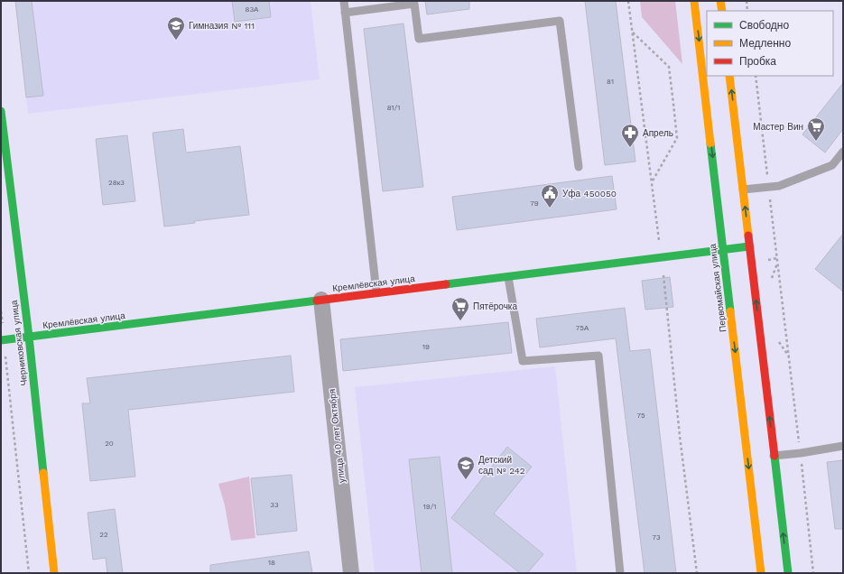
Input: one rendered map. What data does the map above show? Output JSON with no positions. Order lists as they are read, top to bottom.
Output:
{
  "streets": {
    "street": [
      "Кремлёвская улица",
      "Первомайская улица",
      "Черниковская улица",
      "улица 40 лет Октября"
    ]
  },
  "crossings": [
    ["Кремлёвская улица", "Первомайская улица"],
    ["Кремлёвская улица", "Черниковская улица"],
    ["Кремлёвская улица", "улица 40 лет Октября"]
  ],
  "places": {
    "school or university": ["Гимназия № 111", "Детский сад № 242"],
    "supermarket": ["Мастер Вин", "Пятёрочка"],
    "pharmacy": ["Апрель"],
    "public building": ["Уфа 450050"]
  },
  "house_numbers": [
    "83А",
    "81",
    "81/1",
    "28к3",
    "79",
    "75А",
    "19",
    "75",
    "20",
    "33",
    "19/1",
    "22",
    "73",
    "18"
  ],
  "legend": ["Свободно", "Медленно", "Пробка"]
}
